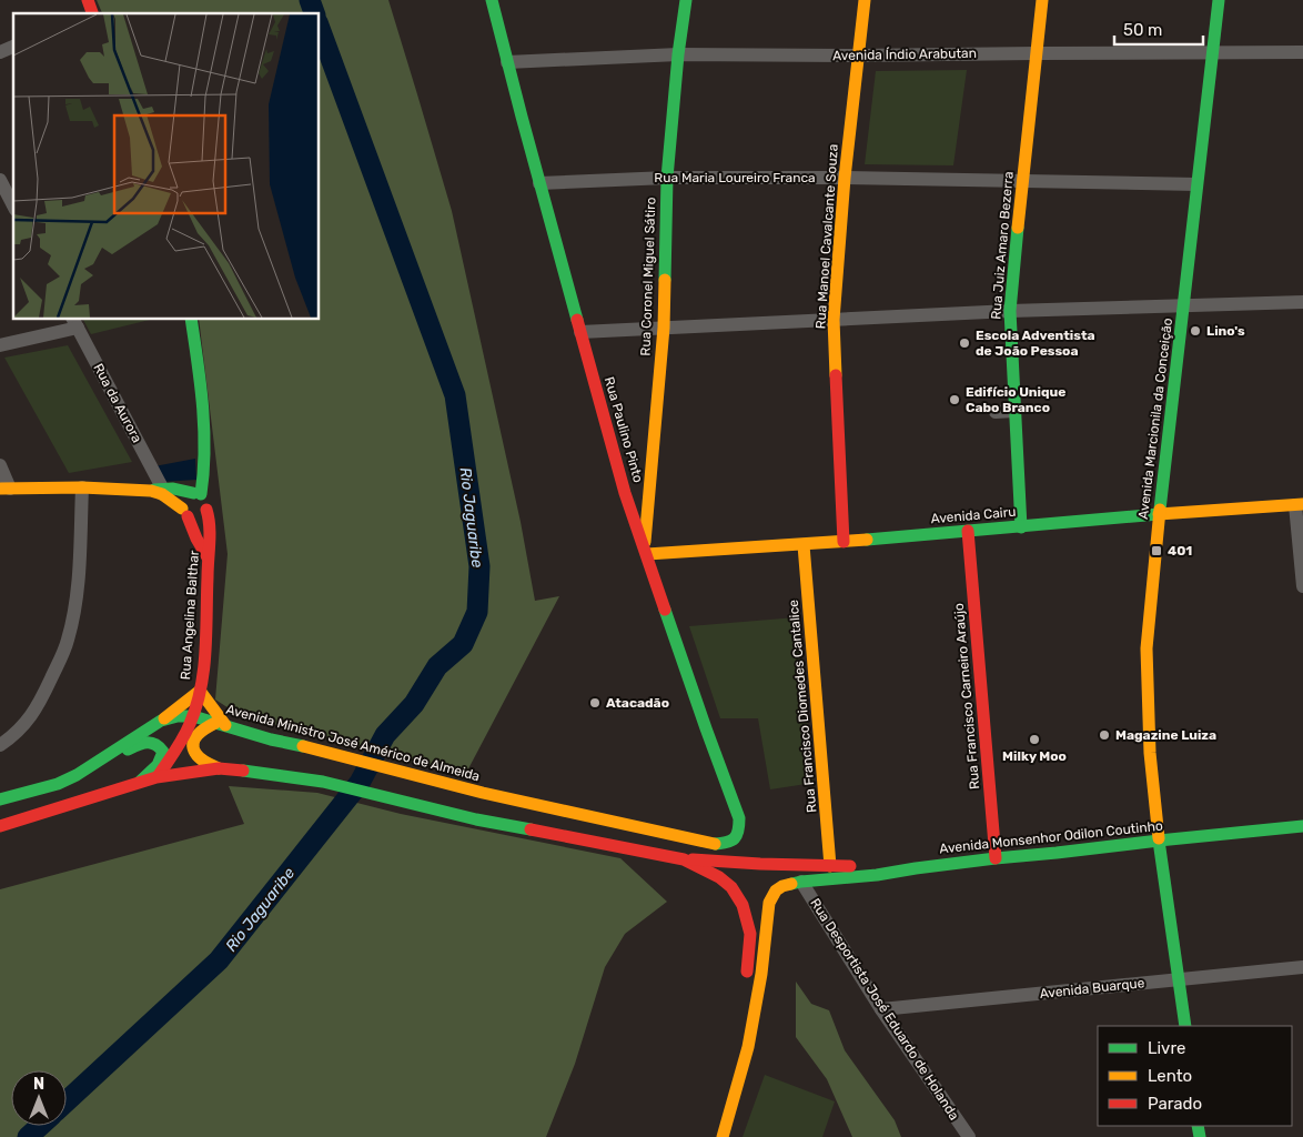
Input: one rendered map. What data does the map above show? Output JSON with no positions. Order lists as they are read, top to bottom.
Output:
{
  "streets": {
    "main road": [
      "Rua Manoel Cavalcante Souza",
      "Rua Juiz Amaro Bezerra",
      "Rua Coronel Miguel Sátiro",
      "Avenida Marcionila da Conceição",
      "Rua Paulino Pinto",
      "Avenida Cairu",
      "Rua Angelina Balthar",
      "Rua Francisco Carneiro Araújo",
      "Rua Francisco Diomedes Cantalice",
      "Avenida Ministro José Américo de Almeida",
      "Avenida Monsenhor Odilon Coutinho"
    ],
    "street": [
      "Avenida Índio Arabutan",
      "Rua Maria Loureiro Franca",
      "Rua da Aurora",
      "Avenida Buarque",
      "Rua Desportista José Eduardo de Holanda"
    ]
  },
  "crossings": [
    ["Avenida Índio Arabutan", "Rua Manoel Cavalcante Souza"],
    ["Avenida Índio Arabutan", "Rua Juiz Amaro Bezerra"],
    ["Avenida Índio Arabutan", "Rua Coronel Miguel Sátiro"],
    ["Avenida Índio Arabutan", "Avenida Marcionila da Conceição"],
    ["Avenida Índio Arabutan", "Rua Paulino Pinto"],
    ["Rua Maria Loureiro Franca", "Rua Manoel Cavalcante Souza"],
    ["Rua Maria Loureiro Franca", "Rua Juiz Amaro Bezerra"],
    ["Rua Maria Loureiro Franca", "Rua Coronel Miguel Sátiro"],
    ["Rua Maria Loureiro Franca", "Avenida Marcionila da Conceição"],
    ["Rua Maria Loureiro Franca", "Rua Paulino Pinto"],
    ["Rua Manoel Cavalcante Souza", "Avenida Cairu"],
    ["Rua Juiz Amaro Bezerra", "Avenida Cairu"],
    ["Rua Coronel Miguel Sátiro", "Rua Paulino Pinto"],
    ["Rua Coronel Miguel Sátiro", "Avenida Cairu"],
    ["Avenida Marcionila da Conceição", "Avenida Cairu"],
    ["Avenida Marcionila da Conceição", "Avenida Monsenhor Odilon Coutinho"],
    ["Avenida Marcionila da Conceição", "Avenida Buarque"],
    ["Rua Paulino Pinto", "Avenida Cairu"],
    ["Rua Paulino Pinto", "Avenida Ministro José Américo de Almeida"],
    ["Avenida Cairu", "Rua Francisco Carneiro Araújo"],
    ["Avenida Cairu", "Rua Francisco Diomedes Cantalice"],
    ["Rua Angelina Balthar", "Avenida Ministro José Américo de Almeida"],
    ["Rua Francisco Carneiro Araújo", "Avenida Monsenhor Odilon Coutinho"],
    ["Avenida Monsenhor Odilon Coutinho", "Rua Desportista José Eduardo de Holanda"],
    ["Avenida Buarque", "Rua Desportista José Eduardo de Holanda"]
  ],
  "water": ["Rio Jaguaribe"],
  "places": {
    "other": [
      "Lino's",
      "Escola Adventista de João Pessoa",
      "Edifício Unique Cabo Branco",
      "Atacadão",
      "Magazine Luiza",
      "Milky Moo"
    ],
    "transit": ["401"]
  },
  "legend": ["Livre", "Lento", "Parado"],
  "scale_bar": "50 m",
  "north": "top"
}
